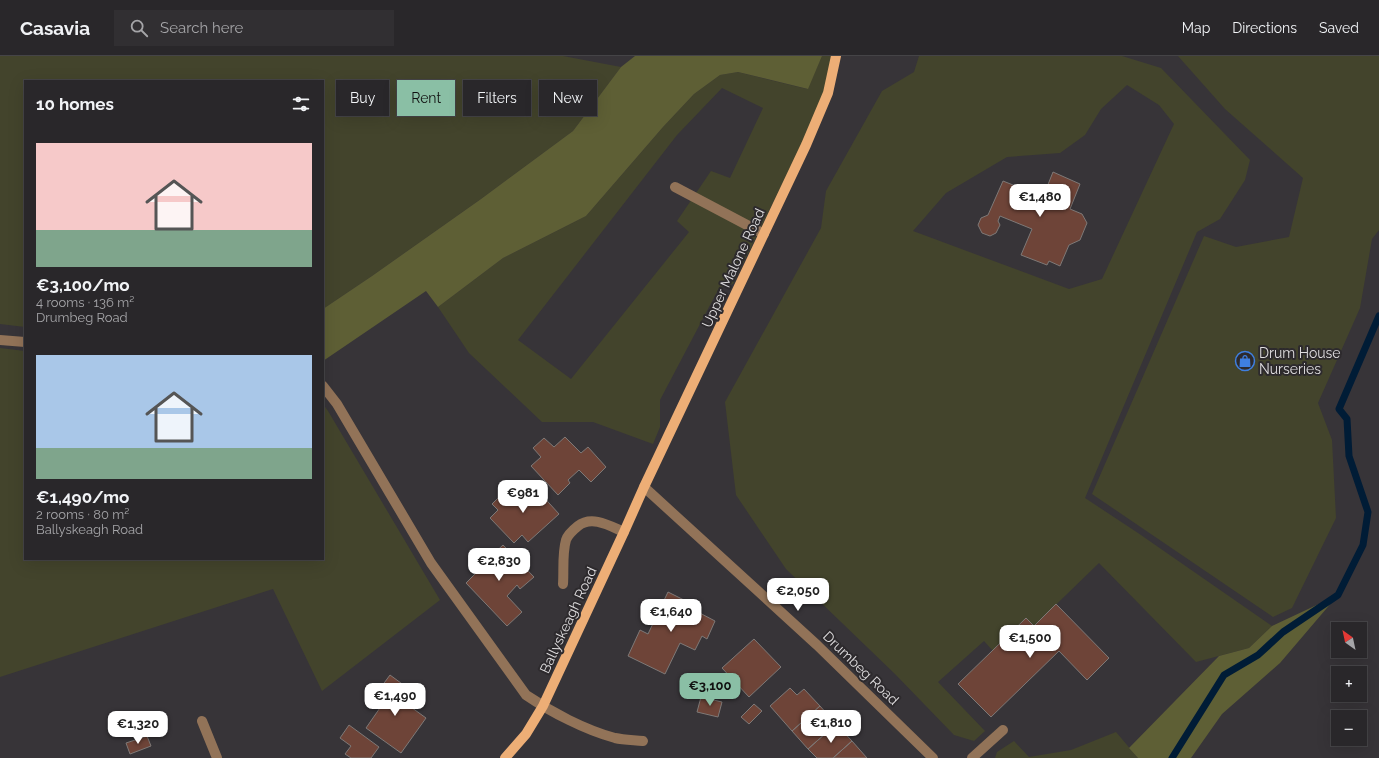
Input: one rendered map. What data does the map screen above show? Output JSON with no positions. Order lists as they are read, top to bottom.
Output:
{
  "streets": {
    "main road": ["Upper Malone Road", "Ballyskeagh Road"],
    "street": ["Drumbeg Road"]
  },
  "crossings": [
    ["Upper Malone Road", "Ballyskeagh Road"],
    ["Upper Malone Road", "Drumbeg Road"],
    ["Ballyskeagh Road", "Drumbeg Road"]
  ],
  "places": {
    "shop": ["Drum House Nurseries"]
  },
  "north": "top left",
  "page": {
    "header": "Casavia",
    "search": "Search here",
    "nav": ["Map", "Directions", "Saved"],
    "chip": [
      "Buy",
      "Rent",
      "Filters",
      "New"
    ],
    "heading": "10 homes",
    "list": [
      {
        "name": "€3,100/mo",
        "note": "4 rooms · 136 m² · Drumbeg Road"
      },
      {
        "name": "€1,490/mo",
        "note": "2 rooms · 80 m² · Ballyskeagh Road"
      }
    ],
    "price": [
      "€1,480",
      "€981",
      "€2,830",
      "€2,050",
      "€1,640",
      "€1,500",
      "€3,100",
      "€1,490",
      "€1,810",
      "€1,320"
    ],
    "map_buttons": ["+", "−"]
  }
}
